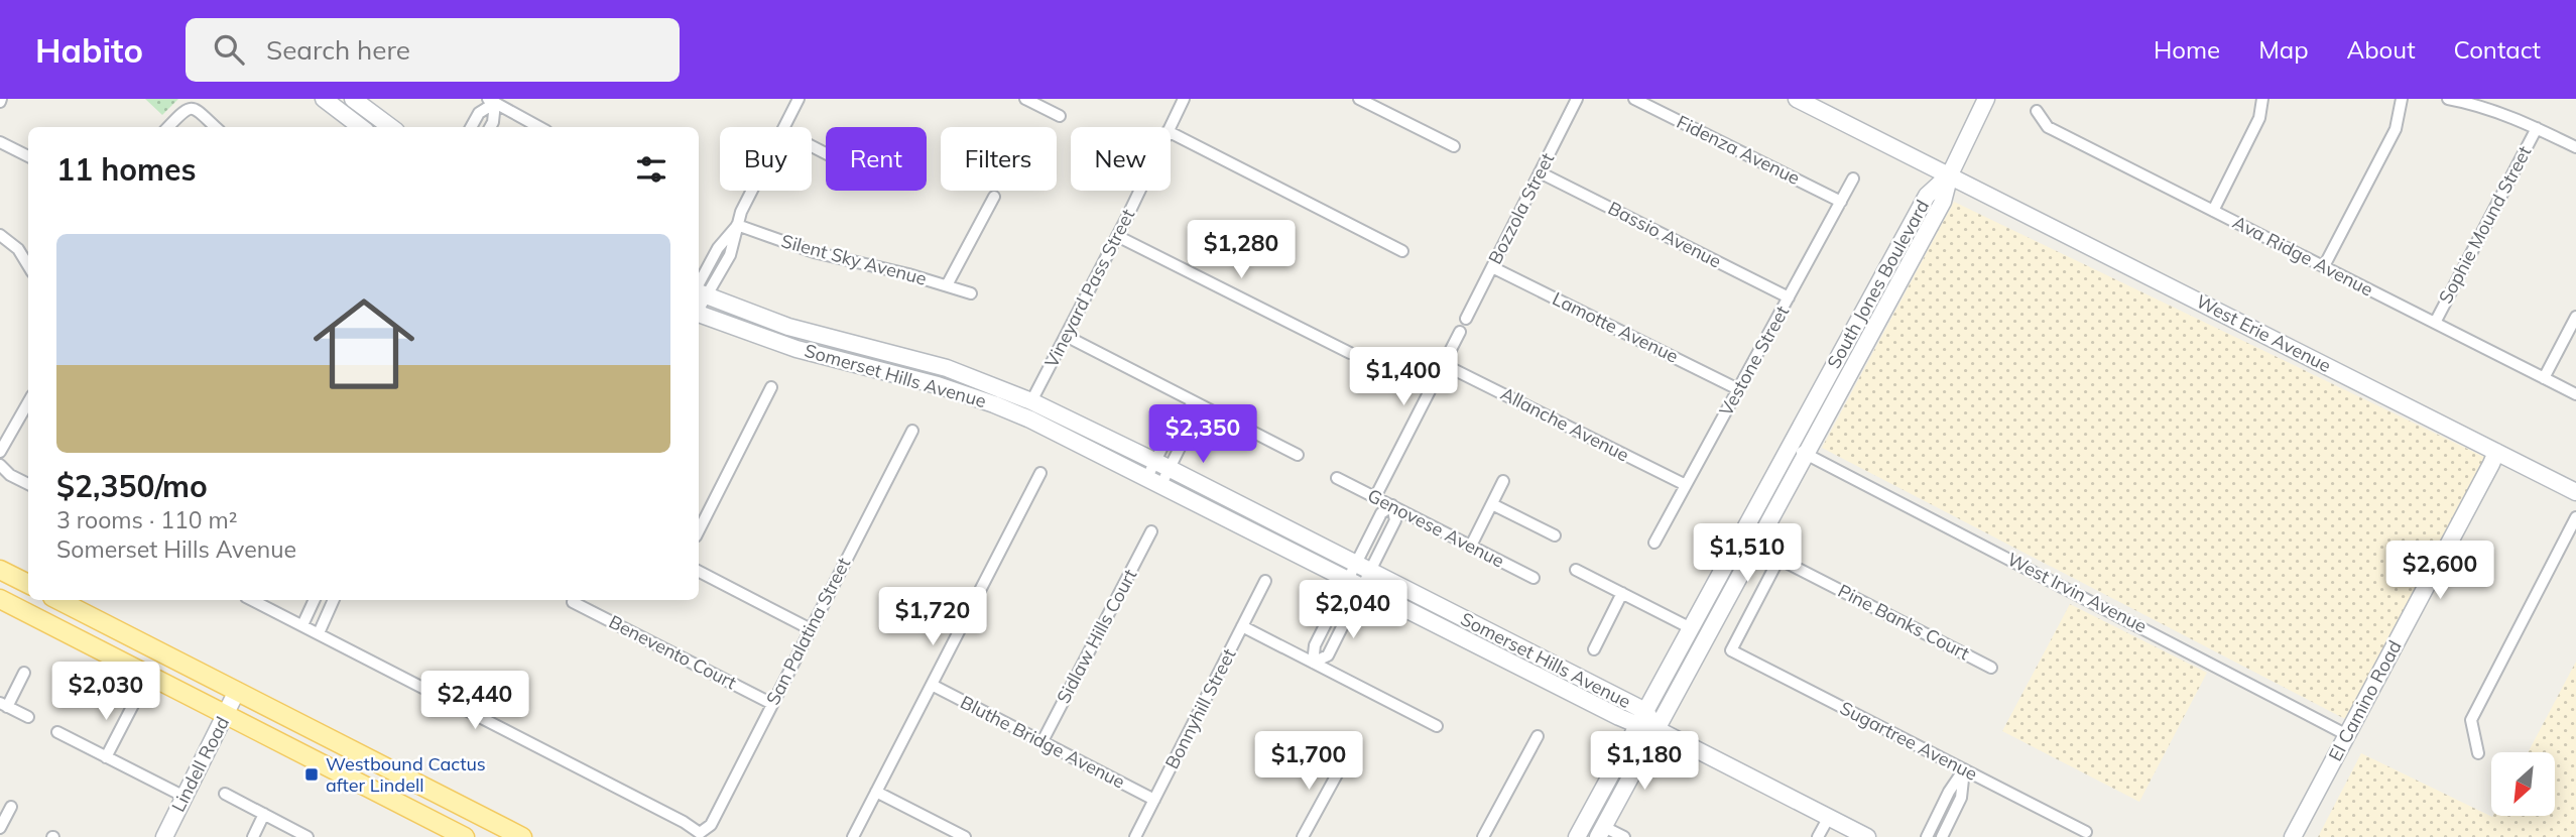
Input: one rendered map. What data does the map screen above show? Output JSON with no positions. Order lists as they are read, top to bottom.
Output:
{
  "streets": {
    "street": [
      "Fidenza Avenue",
      "Bozzola Street",
      "Sophie Mound Street",
      "Bassio Avenue",
      "Ava Ridge Avenue",
      "Silent Sky Avenue",
      "South Jones Boulevard",
      "Vineyard Pass Street",
      "Lamotte Avenue",
      "West Erie Avenue",
      "Vestone Street",
      "Somerset Hills Avenue",
      "Allanche Avenue",
      "Genovese Avenue",
      "West Irvin Avenue",
      "Pine Banks Court",
      "San Palatina Street",
      "Sidlaw Hills Court",
      "Benevento Court",
      "El Camino Road",
      "Bonnyhill Street",
      "Sugartree Avenue",
      "Bluthe Bridge Avenue",
      "Lindell Road"
    ]
  },
  "crossings": [
    ["Fidenza Avenue", "Vestone Street"],
    ["Bozzola Street", "Bassio Avenue"],
    ["Bozzola Street", "Lamotte Avenue"],
    ["Sophie Mound Street", "Ava Ridge Avenue"],
    ["Bassio Avenue", "Vestone Street"],
    ["South Jones Boulevard", "West Erie Avenue"],
    ["South Jones Boulevard", "Somerset Hills Avenue"],
    ["South Jones Boulevard", "West Irvin Avenue"],
    ["Vineyard Pass Street", "Somerset Hills Avenue"],
    ["Lamotte Avenue", "Vestone Street"],
    ["West Erie Avenue", "El Camino Road"],
    ["Vestone Street", "Allanche Avenue"],
    ["West Irvin Avenue", "El Camino Road"],
    ["Pine Banks Court", "Sugartree Avenue"],
    ["San Palatina Street", "Benevento Court"],
    ["Sidlaw Hills Court", "Bluthe Bridge Avenue"],
    ["Bonnyhill Street", "Bluthe Bridge Avenue"]
  ],
  "places": {
    "transit": ["Westbound Cactus after Lindell"]
  },
  "north": "bottom left",
  "page": {
    "header": "Habito",
    "search": "Search here",
    "nav": [
      "Home",
      "Map",
      "About",
      "Contact"
    ],
    "chip": [
      "Buy",
      "Rent",
      "Filters",
      "New"
    ],
    "heading": "11 homes",
    "list": [
      {
        "name": "$2,350/mo",
        "note": "3 rooms · 110 m² · Somerset Hills Avenue"
      }
    ],
    "price": [
      "$1,280",
      "$1,400",
      "$2,350",
      "$1,510",
      "$2,600",
      "$2,040",
      "$1,720",
      "$2,030",
      "$2,440",
      "$1,700",
      "$1,180"
    ]
  }
}
